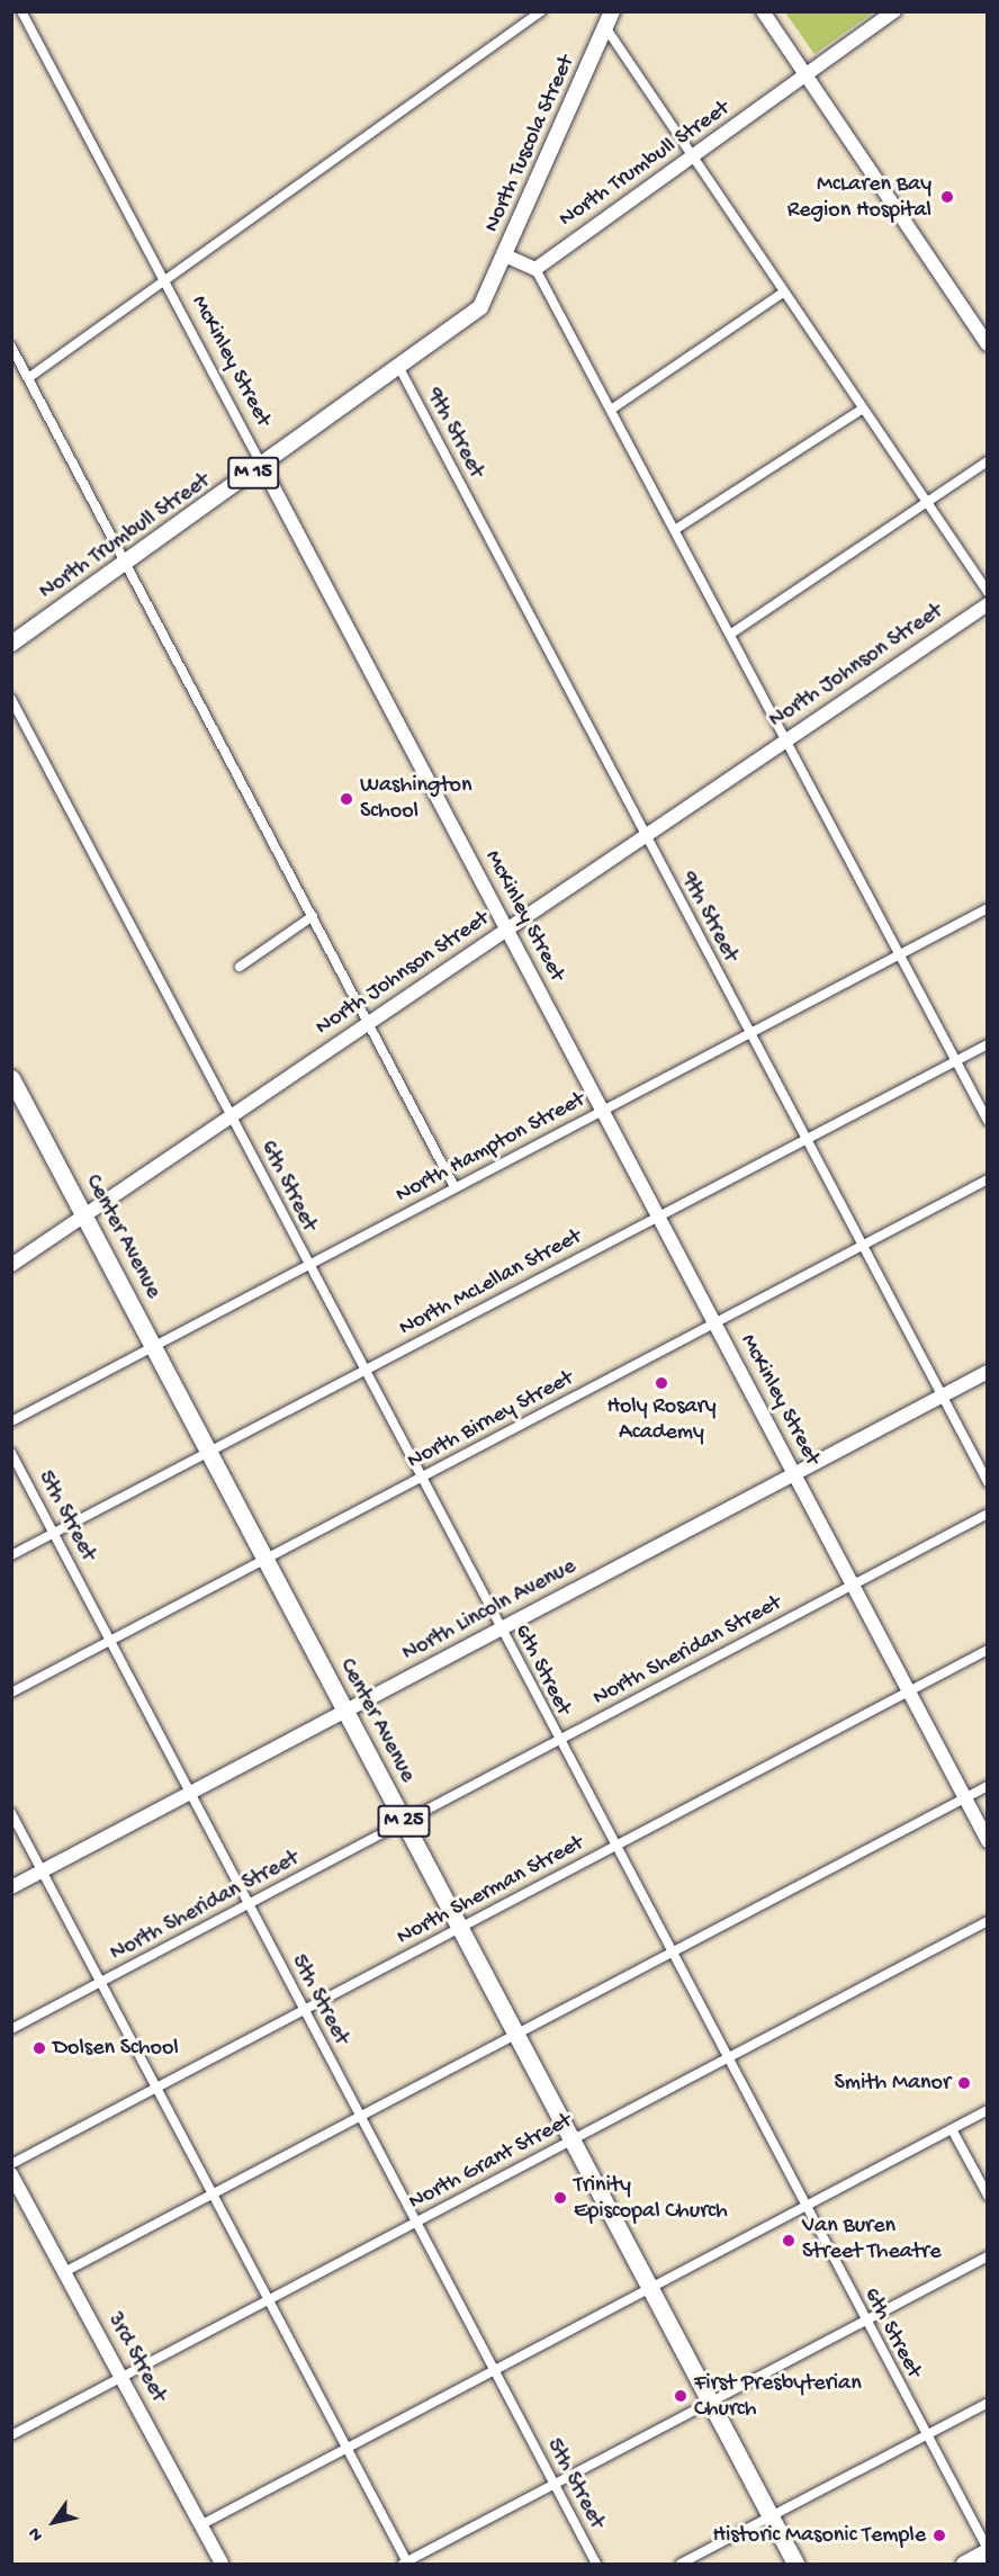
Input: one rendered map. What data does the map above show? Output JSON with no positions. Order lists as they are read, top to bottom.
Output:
{
  "streets": {
    "highway": ["Center Avenue", "M 25"],
    "main road": ["North Tuscola Street", "North Trumbull Street", "M 15"],
    "street": [
      "McKinley Street",
      "9th Street",
      "North Johnson Street",
      "North Hampton Street",
      "6th Street",
      "North McLellan Street",
      "North Birney Street",
      "5th Street",
      "North Lincoln Avenue",
      "North Sheridan Street",
      "North Sherman Street",
      "North Grant Street",
      "3rd Street"
    ]
  },
  "crossings": [
    ["North Tuscola Street", "North Trumbull Street"],
    ["North Trumbull Street", "McKinley Street"],
    ["North Trumbull Street", "9th Street"],
    ["McKinley Street", "North Johnson Street"],
    ["McKinley Street", "North Hampton Street"],
    ["McKinley Street", "North McLellan Street"],
    ["McKinley Street", "North Birney Street"],
    ["McKinley Street", "North Lincoln Avenue"],
    ["McKinley Street", "North Sheridan Street"],
    ["McKinley Street", "North Sherman Street"],
    ["9th Street", "North Johnson Street"],
    ["9th Street", "North Hampton Street"],
    ["9th Street", "North McLellan Street"],
    ["9th Street", "North Birney Street"],
    ["9th Street", "North Lincoln Avenue"],
    ["North Johnson Street", "6th Street"],
    ["North Johnson Street", "Center Avenue"],
    ["North Hampton Street", "6th Street"],
    ["North Hampton Street", "Center Avenue"],
    ["6th Street", "North McLellan Street"],
    ["6th Street", "North Birney Street"],
    ["6th Street", "North Lincoln Avenue"],
    ["6th Street", "North Sheridan Street"],
    ["6th Street", "North Sherman Street"],
    ["6th Street", "North Grant Street"],
    ["Center Avenue", "North McLellan Street"],
    ["Center Avenue", "North Birney Street"],
    ["Center Avenue", "North Lincoln Avenue"],
    ["Center Avenue", "North Sheridan Street"],
    ["Center Avenue", "North Sherman Street"],
    ["Center Avenue", "North Grant Street"],
    ["North McLellan Street", "5th Street"],
    ["North Birney Street", "5th Street"],
    ["5th Street", "North Lincoln Avenue"],
    ["5th Street", "North Sheridan Street"],
    ["5th Street", "North Sherman Street"],
    ["5th Street", "North Grant Street"],
    ["North Grant Street", "3rd Street"]
  ],
  "places": [
    "McLaren Bay Region Hospital",
    "Washington School",
    "Holy Rosary Academy",
    "Dolsen School",
    "Smith Manor",
    "Trinity Episcopal Church",
    "Van Buren Street Theatre",
    "First Presbyterian Church",
    "Historic Masonic Temple"
  ],
  "north": "bottom left"
}
